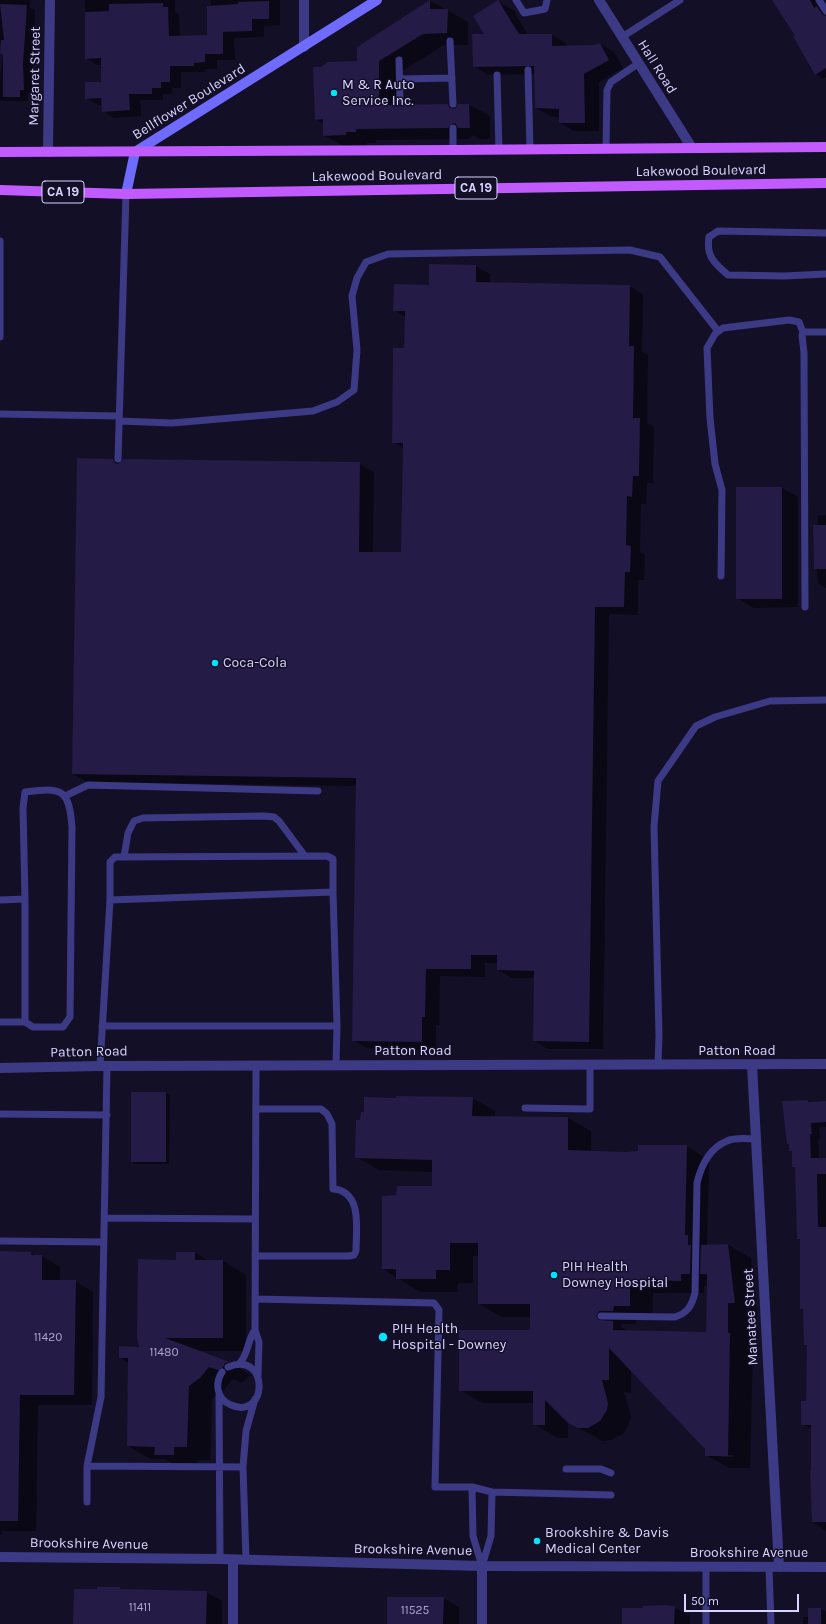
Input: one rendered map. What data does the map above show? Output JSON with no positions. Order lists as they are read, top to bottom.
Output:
{
  "streets": {
    "main road": ["Bellflower Boulevard", "Lakewood Boulevard", "CA 19"],
    "street": [
      "Hall Road",
      "Margaret Street",
      "Patton Road",
      "Manatee Street",
      "Brookshire Avenue"
    ]
  },
  "crossings": [
    ["Hall Road", "Lakewood Boulevard"],
    ["Margaret Street", "Lakewood Boulevard"],
    ["Bellflower Boulevard", "Lakewood Boulevard"],
    ["Patton Road", "Manatee Street"],
    ["Manatee Street", "Brookshire Avenue"]
  ],
  "places": [
    "M & R Auto Service Inc.",
    "Coca-Cola",
    "PIH Health Downey Hospital",
    "PIH Health Hospital - Downey",
    "Brookshire & Davis Medical Center"
  ],
  "house_numbers": [
    "11420",
    "11480",
    "11411",
    "11525"
  ],
  "scale_bar": "50 m"
}
